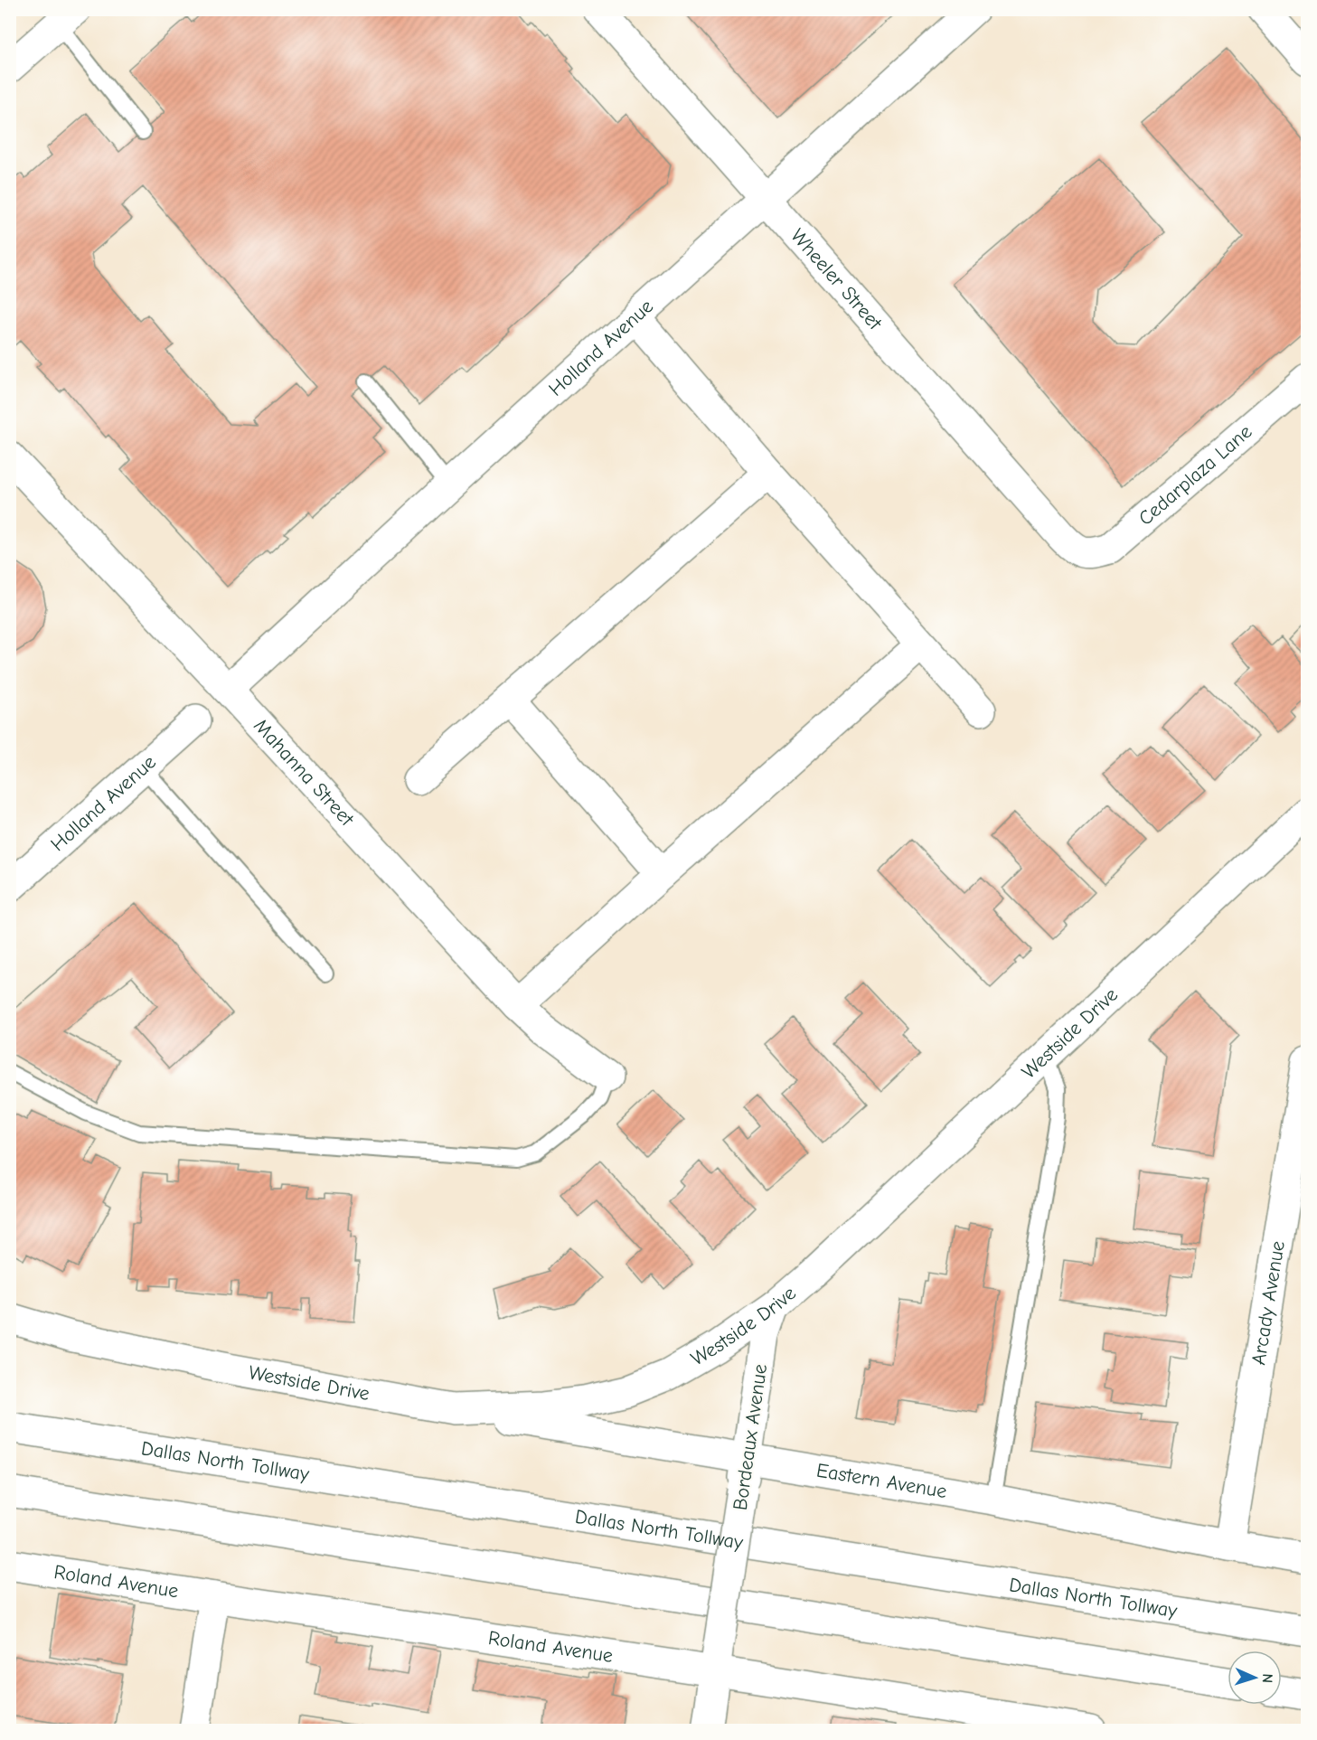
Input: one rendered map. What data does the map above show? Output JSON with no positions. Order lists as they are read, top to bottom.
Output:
{
  "streets": {
    "main road": [
      "Wheeler Street",
      "Holland Avenue",
      "Cedarplaza Lane",
      "Mahanna Street",
      "Westside Drive",
      "Arcady Avenue",
      "Bordeaux Avenue",
      "Dallas North Tollway",
      "Eastern Avenue",
      "Roland Avenue"
    ]
  },
  "crossings": [
    ["Wheeler Street", "Holland Avenue"],
    ["Wheeler Street", "Cedarplaza Lane"],
    ["Holland Avenue", "Mahanna Street"],
    ["Westside Drive", "Bordeaux Avenue"],
    ["Westside Drive", "Eastern Avenue"],
    ["Arcady Avenue", "Eastern Avenue"],
    ["Bordeaux Avenue", "Eastern Avenue"],
    ["Bordeaux Avenue", "Roland Avenue"]
  ],
  "north": "right"
}
